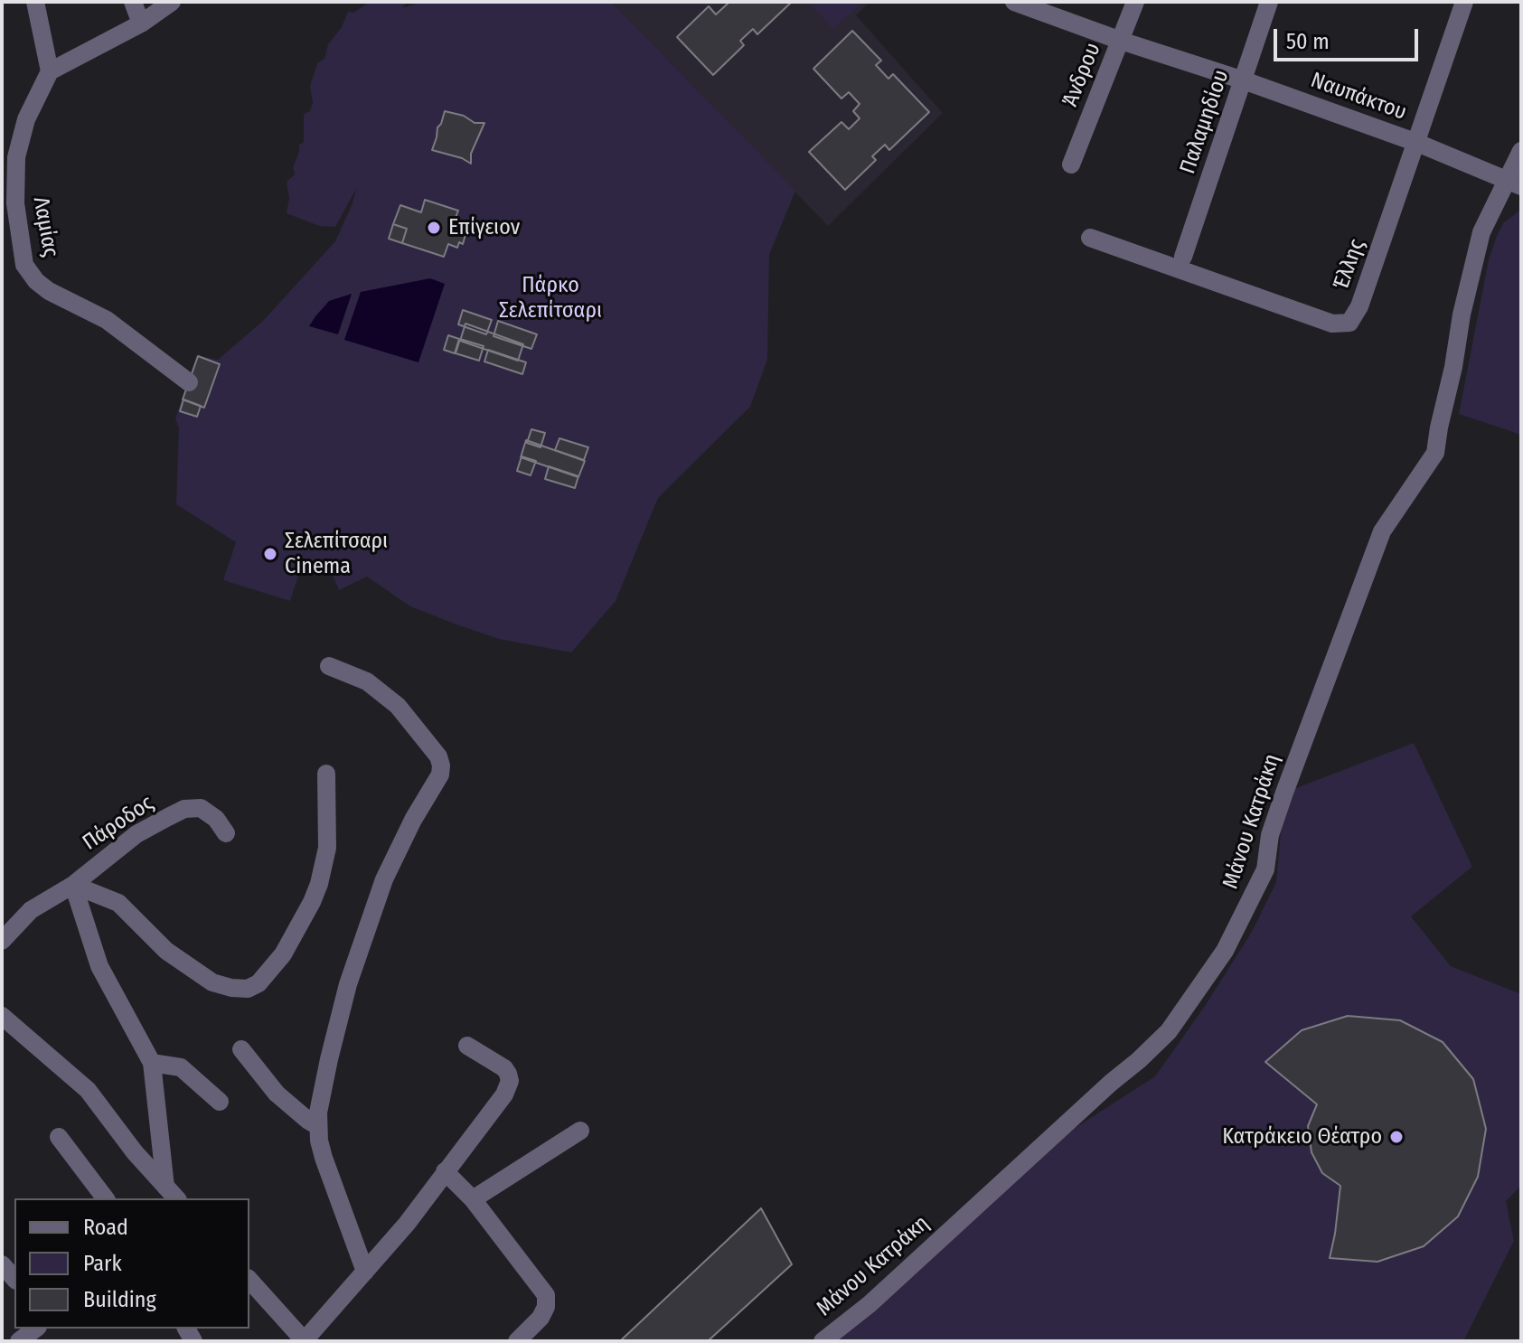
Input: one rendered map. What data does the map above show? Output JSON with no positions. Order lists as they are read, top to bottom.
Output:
{
  "streets": {
    "street": [
      "Άνδρου",
      "Ναυπάκτου",
      "Παλαμηδίου",
      "Λαμίας",
      "Έλλης",
      "Μάνου Κατράκη",
      "Πάροδος"
    ]
  },
  "crossings": [
    ["Άνδρου", "Ναυπάκτου"],
    ["Ναυπάκτου", "Παλαμηδίου"],
    ["Ναυπάκτου", "Έλλης"],
    ["Ναυπάκτου", "Μάνου Κατράκη"]
  ],
  "parks": ["Πάρκο Σελεπίτσαρι"],
  "places": ["Επίγειον", "Σελεπίτσαρι Cinema", "Κατράκειο Θέατρο"],
  "legend": ["Road", "Park", "Building"],
  "scale_bar": "50 m"
}
